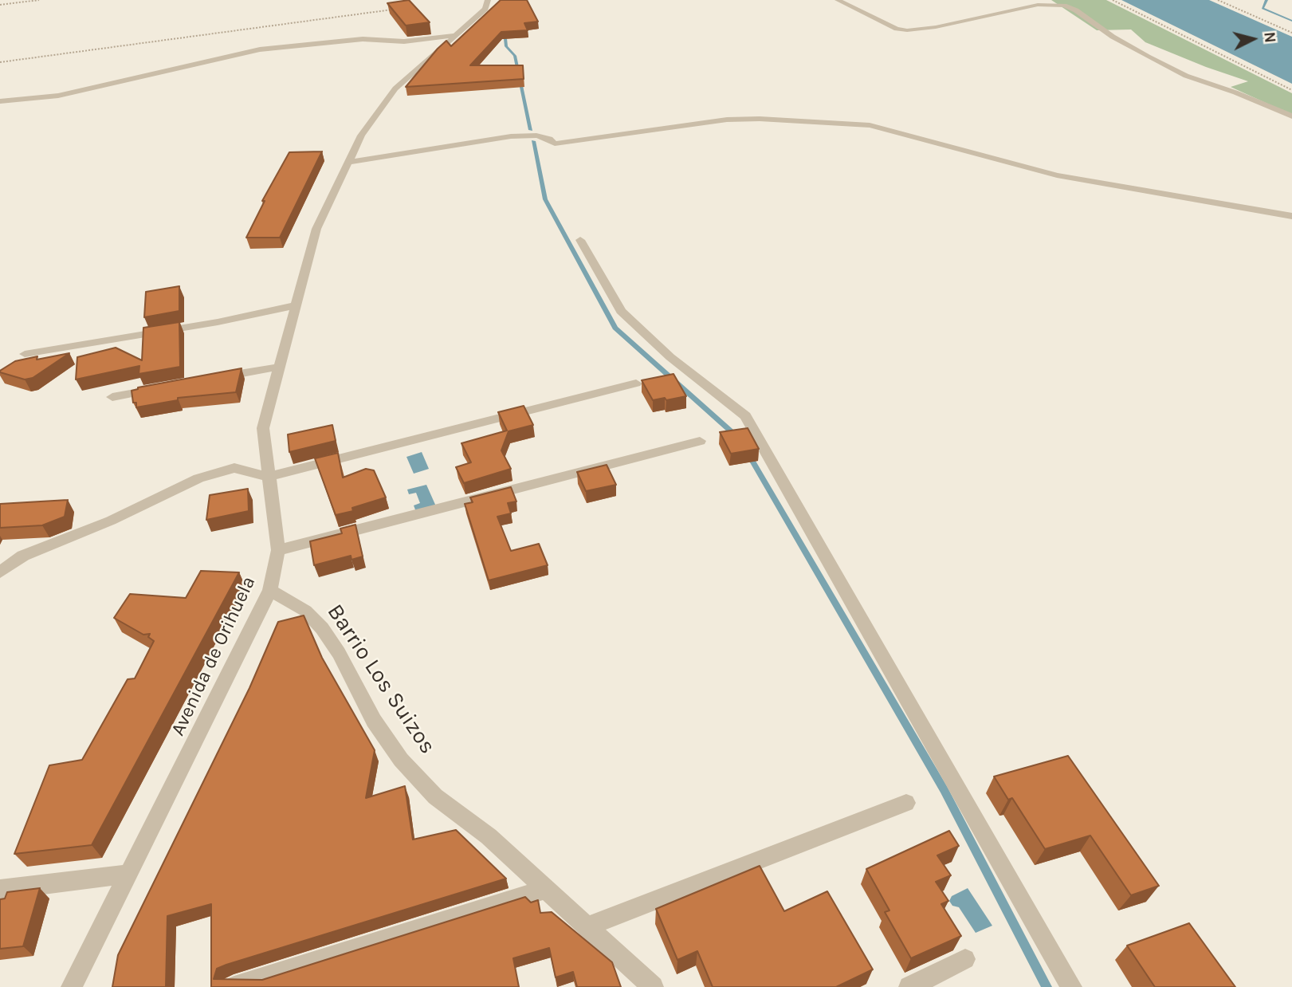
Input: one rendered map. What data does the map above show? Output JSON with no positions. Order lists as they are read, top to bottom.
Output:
{
  "streets": {
    "street": ["Avenida de Orihuela", "Barrio Los Suizos"]
  },
  "crossings": [
    ["Avenida de Orihuela", "Barrio Los Suizos"]
  ],
  "north": "right"
}
